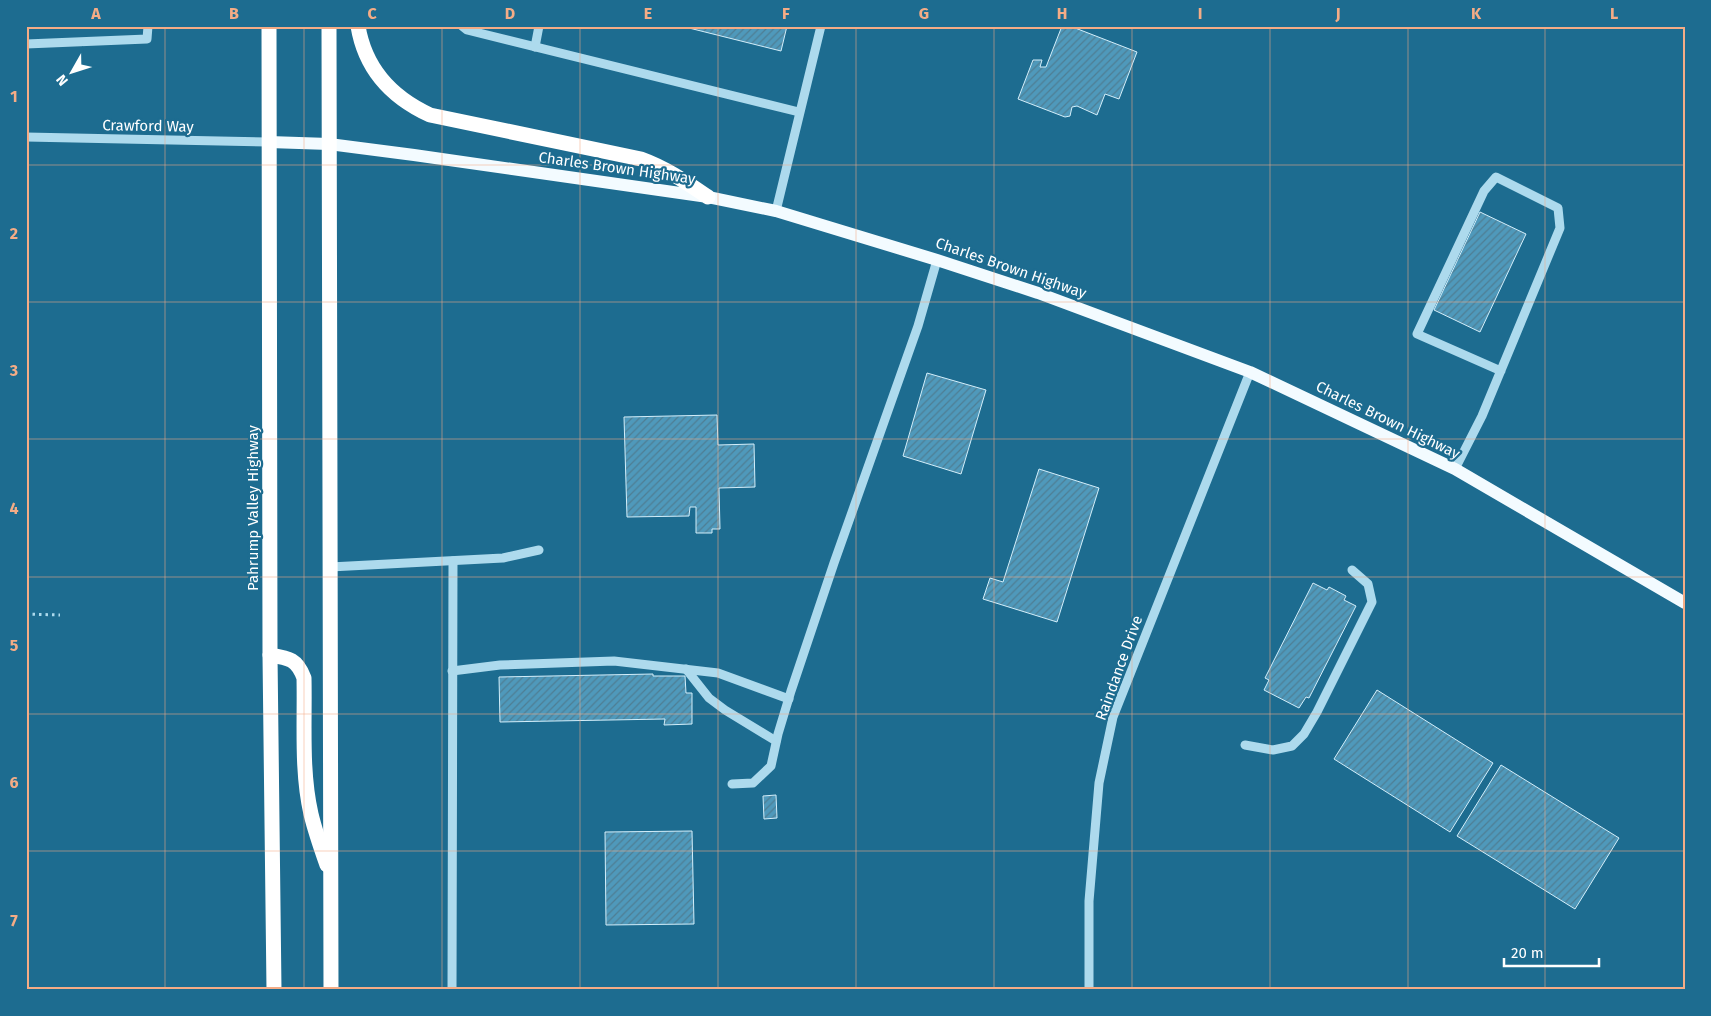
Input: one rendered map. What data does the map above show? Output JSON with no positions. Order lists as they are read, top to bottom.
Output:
{
  "streets": {
    "highway": ["Pahrump Valley Highway"],
    "main road": ["Charles Brown Highway"],
    "street": ["Crawford Way", "Raindance Drive"]
  },
  "crossings": [
    ["Crawford Way", "Charles Brown Highway"],
    ["Crawford Way", "Pahrump Valley Highway"],
    ["Charles Brown Highway", "Pahrump Valley Highway"],
    ["Charles Brown Highway", "Raindance Drive"]
  ],
  "scale_bar": "20 m",
  "north": "bottom left",
  "grid": {
    "columns": [
      "A",
      "B",
      "C",
      "D",
      "E",
      "F",
      "G",
      "H",
      "I",
      "J",
      "K",
      "L"
    ],
    "rows": [
      "1",
      "2",
      "3",
      "4",
      "5",
      "6",
      "7"
    ]
  }
}
